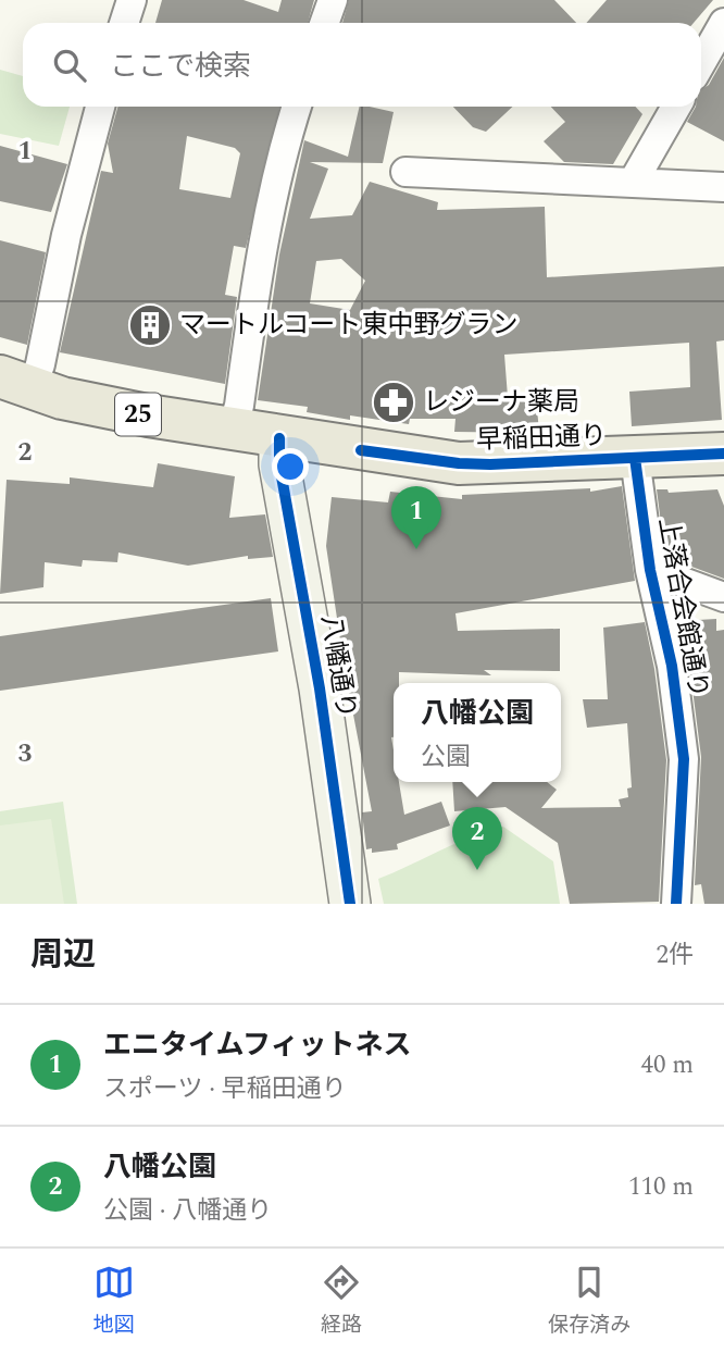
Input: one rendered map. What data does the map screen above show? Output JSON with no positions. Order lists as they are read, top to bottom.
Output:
{
  "streets": {
    "main road": ["25", "早稲田通り"],
    "street": ["上落合会館通り", "八幡通り"]
  },
  "crossings": [
    ["早稲田通り", "上落合会館通り"],
    ["早稲田通り", "八幡通り"]
  ],
  "places": {
    "building": ["マートルコート東中野グラン"],
    "pharmacy": ["レジーナ薬局"]
  },
  "page": {
    "search": "ここで検索",
    "pins": ["1", "2"],
    "popup": ["八幡公園", "公園"],
    "heading": ["周辺", "2件"],
    "list": [
      {
        "mark": "1",
        "name": "エニタイムフィットネス",
        "note": "スポーツ · 早稲田通り",
        "value": "40 m"
      },
      {
        "mark": "2",
        "name": "八幡公園",
        "note": "公園 · 八幡通り",
        "value": "110 m"
      }
    ],
    "nav": ["地図", "経路", "保存済み"]
  },
  "grid": {
    "rows": ["1", "2", "3"]
  }
}
